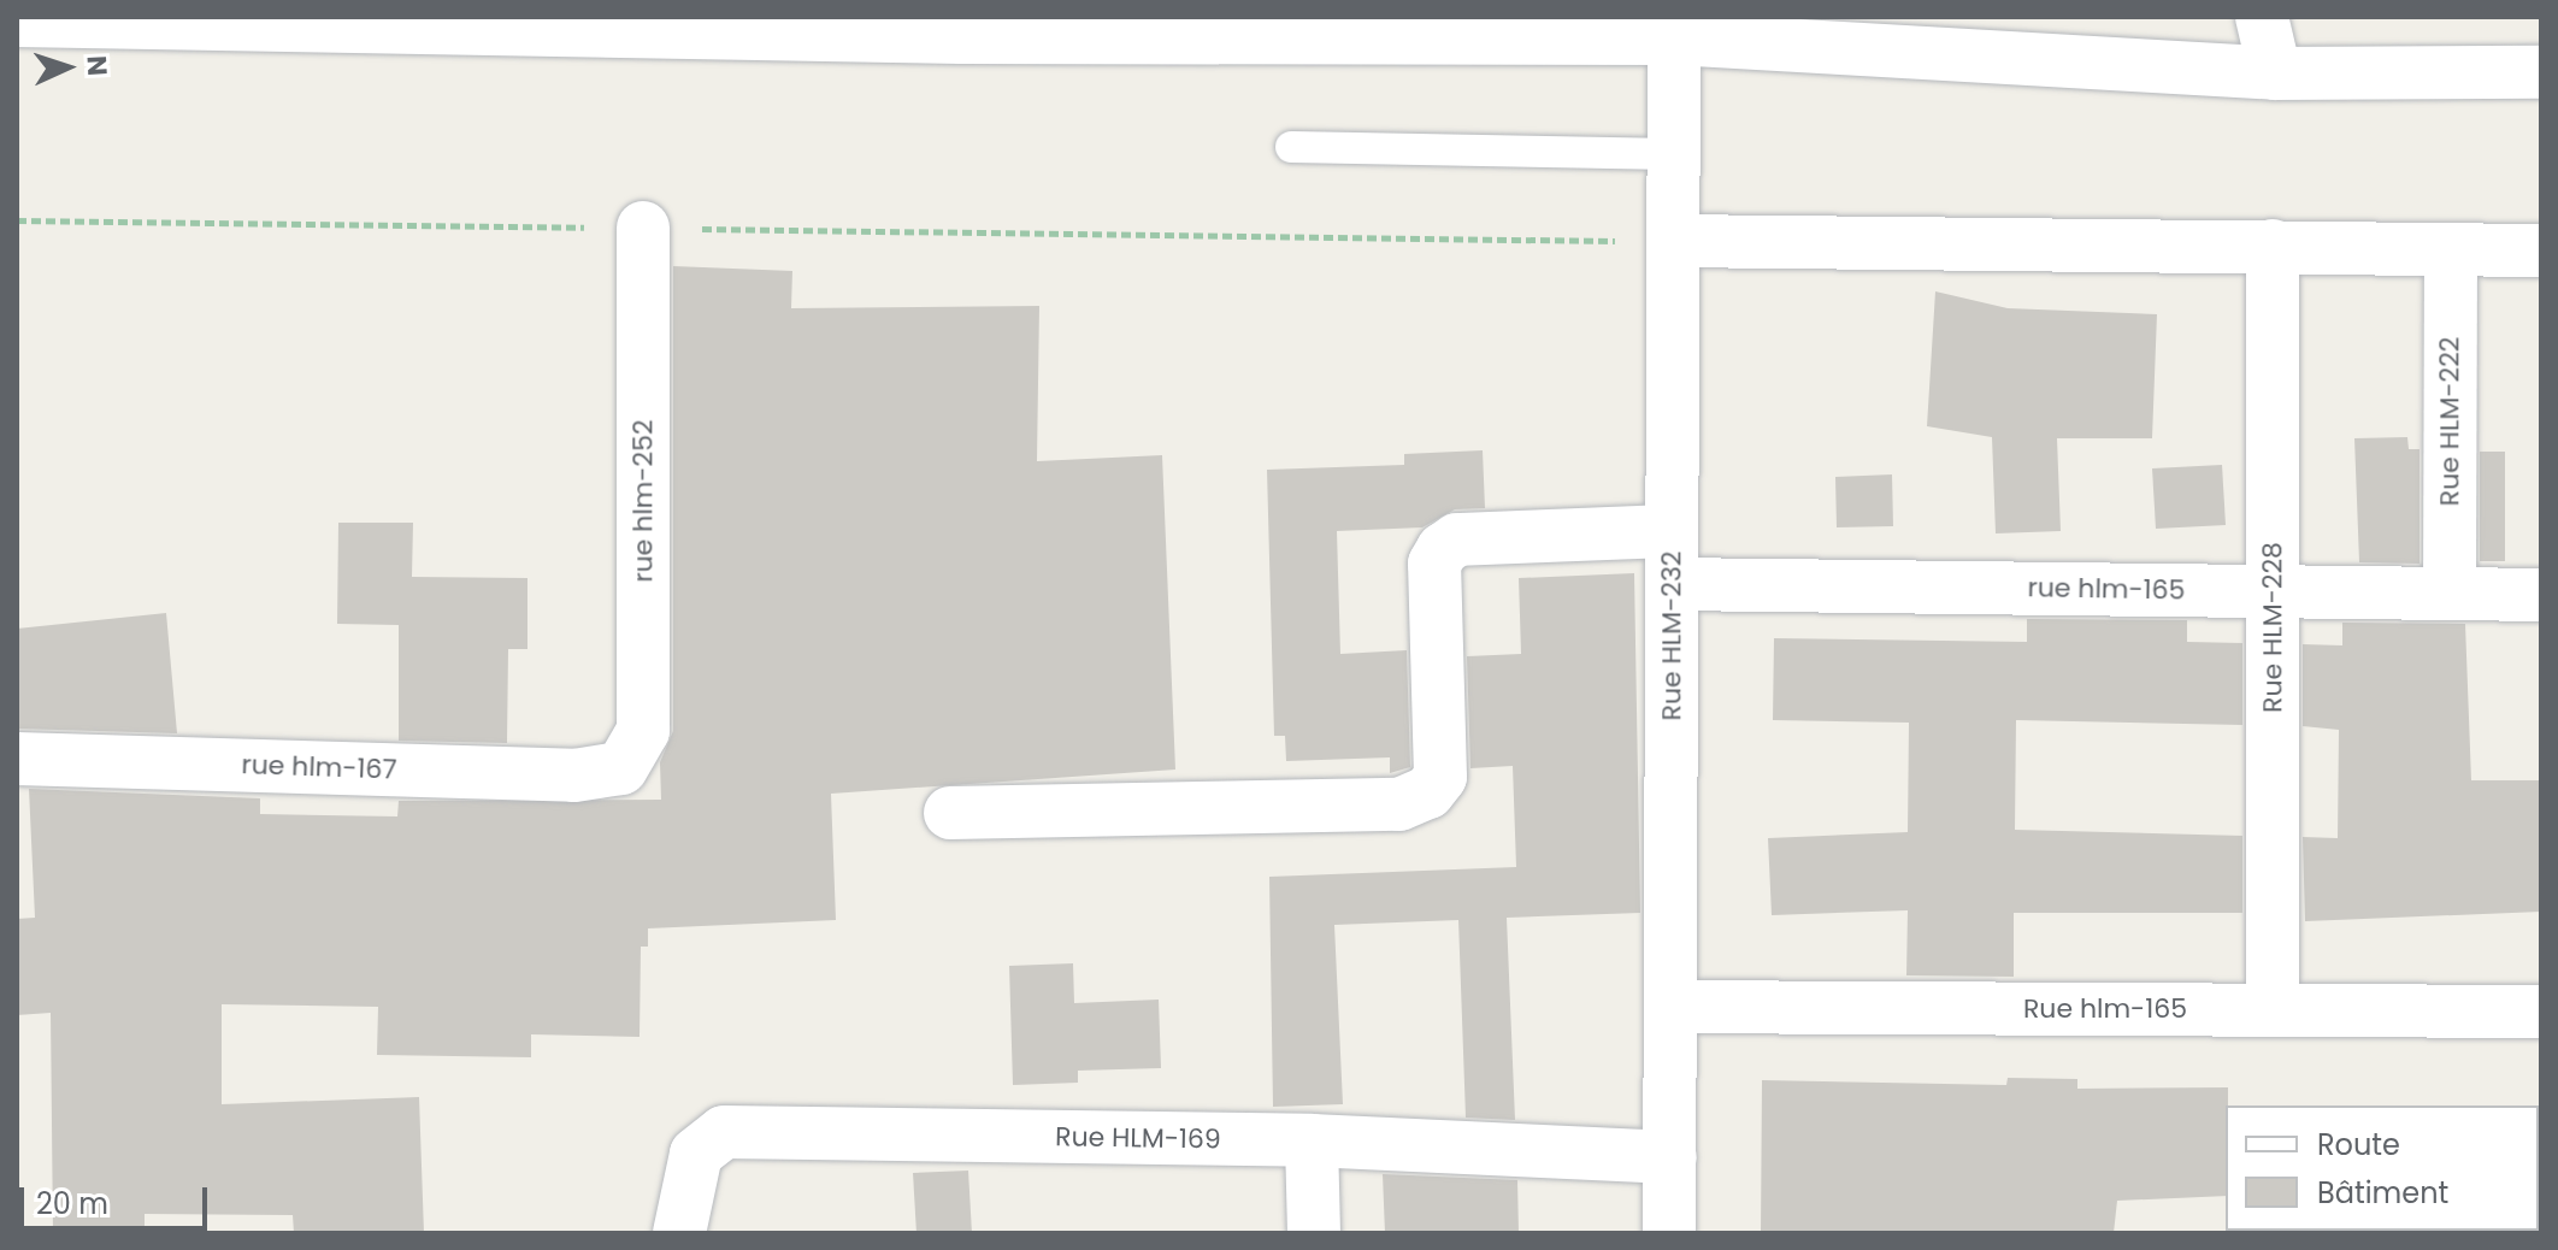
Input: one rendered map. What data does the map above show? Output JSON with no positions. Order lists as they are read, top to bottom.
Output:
{
  "streets": {
    "street": [
      "Rue HLM-222",
      "rue hlm-252",
      "rue hlm-165",
      "Rue HLM-228",
      "Rue HLM-232",
      "rue hlm-167",
      "Rue hlm-165",
      "Rue HLM-169"
    ]
  },
  "crossings": [
    ["Rue HLM-222", "rue hlm-165"],
    ["rue hlm-252", "rue hlm-167"],
    ["rue hlm-165", "Rue HLM-228"],
    ["rue hlm-165", "Rue HLM-232"],
    ["Rue HLM-228", "Rue hlm-165"],
    ["Rue HLM-232", "Rue hlm-165"],
    ["Rue HLM-232", "Rue HLM-169"]
  ],
  "legend": ["Route", "Bâtiment"],
  "scale_bar": "20 m",
  "north": "right"
}
